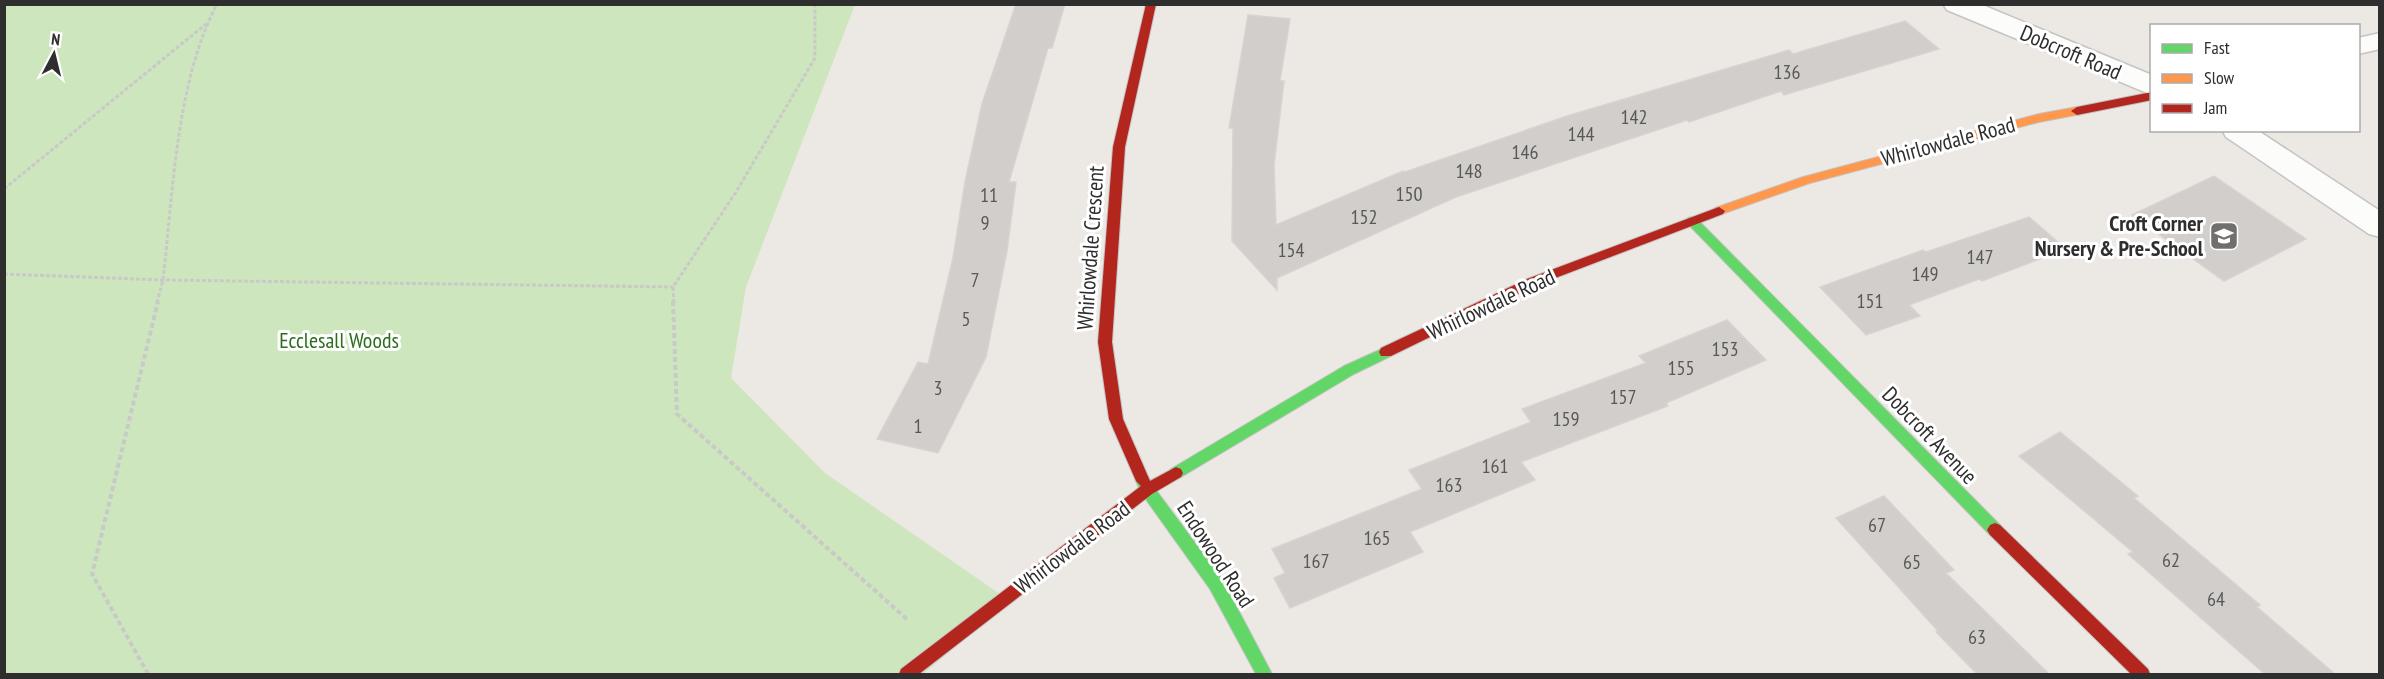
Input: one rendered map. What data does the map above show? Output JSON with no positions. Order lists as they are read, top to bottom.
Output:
{
  "streets": {
    "street": [
      "Dobcroft Road",
      "Whirlowdale Road",
      "Whirlowdale Crescent",
      "Dobcroft Avenue",
      "Endowood Road"
    ]
  },
  "crossings": [
    ["Whirlowdale Road", "Whirlowdale Crescent"],
    ["Whirlowdale Road", "Dobcroft Avenue"],
    ["Whirlowdale Road", "Endowood Road"],
    ["Whirlowdale Crescent", "Endowood Road"]
  ],
  "parks": ["Ecclesall Woods"],
  "places": {
    "school or university": ["Croft Corner Nursery & Pre-School"]
  },
  "house_numbers": [
    "136",
    "142",
    "144",
    "146",
    "148",
    "150",
    "11",
    "152",
    "9",
    "154",
    "147",
    "149",
    "7",
    "151",
    "5",
    "153",
    "155",
    "3",
    "157",
    "159",
    "1",
    "161",
    "163",
    "67",
    "165",
    "62",
    "167",
    "65",
    "64",
    "63"
  ],
  "legend": ["Fast", "Slow", "Jam"],
  "north": "top"
}
